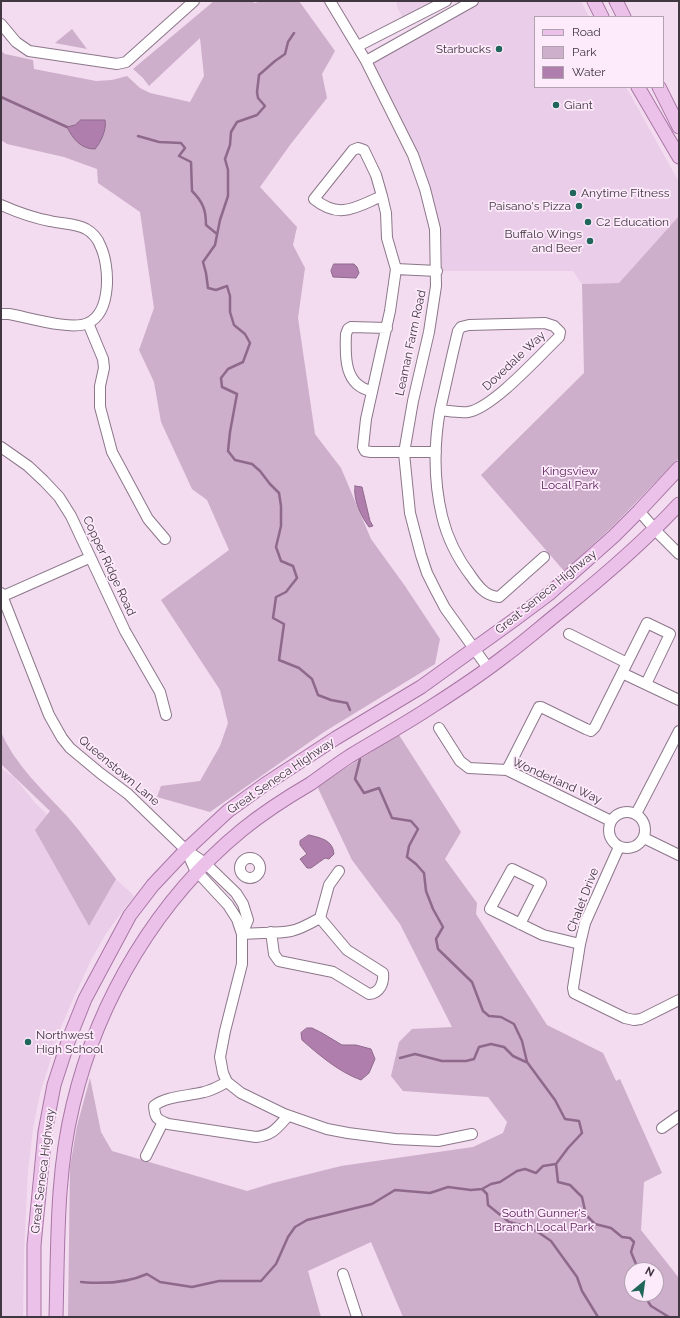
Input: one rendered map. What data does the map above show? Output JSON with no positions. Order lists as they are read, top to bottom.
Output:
{
  "streets": {
    "main road": ["Great Seneca Highway"],
    "street": [
      "Leaman Farm Road",
      "Dovedale Way",
      "Copper Ridge Road",
      "Queenstown Lane",
      "Wonderland Way",
      "Chalet Drive"
    ]
  },
  "crossings": [
    ["Leaman Farm Road", "Great Seneca Highway"],
    ["Great Seneca Highway", "Queenstown Lane"],
    ["Wonderland Way", "Chalet Drive"]
  ],
  "parks": ["Kingsview Local Park", "South Gunner's Branch Local Park"],
  "places": [
    "Starbucks",
    "Giant",
    "Anytime Fitness",
    "Paisano's Pizza",
    "C2 Education",
    "Buffalo Wings and Beer",
    "Northwest High School"
  ],
  "legend": ["Road", "Park", "Water"],
  "north": "top right"
}
